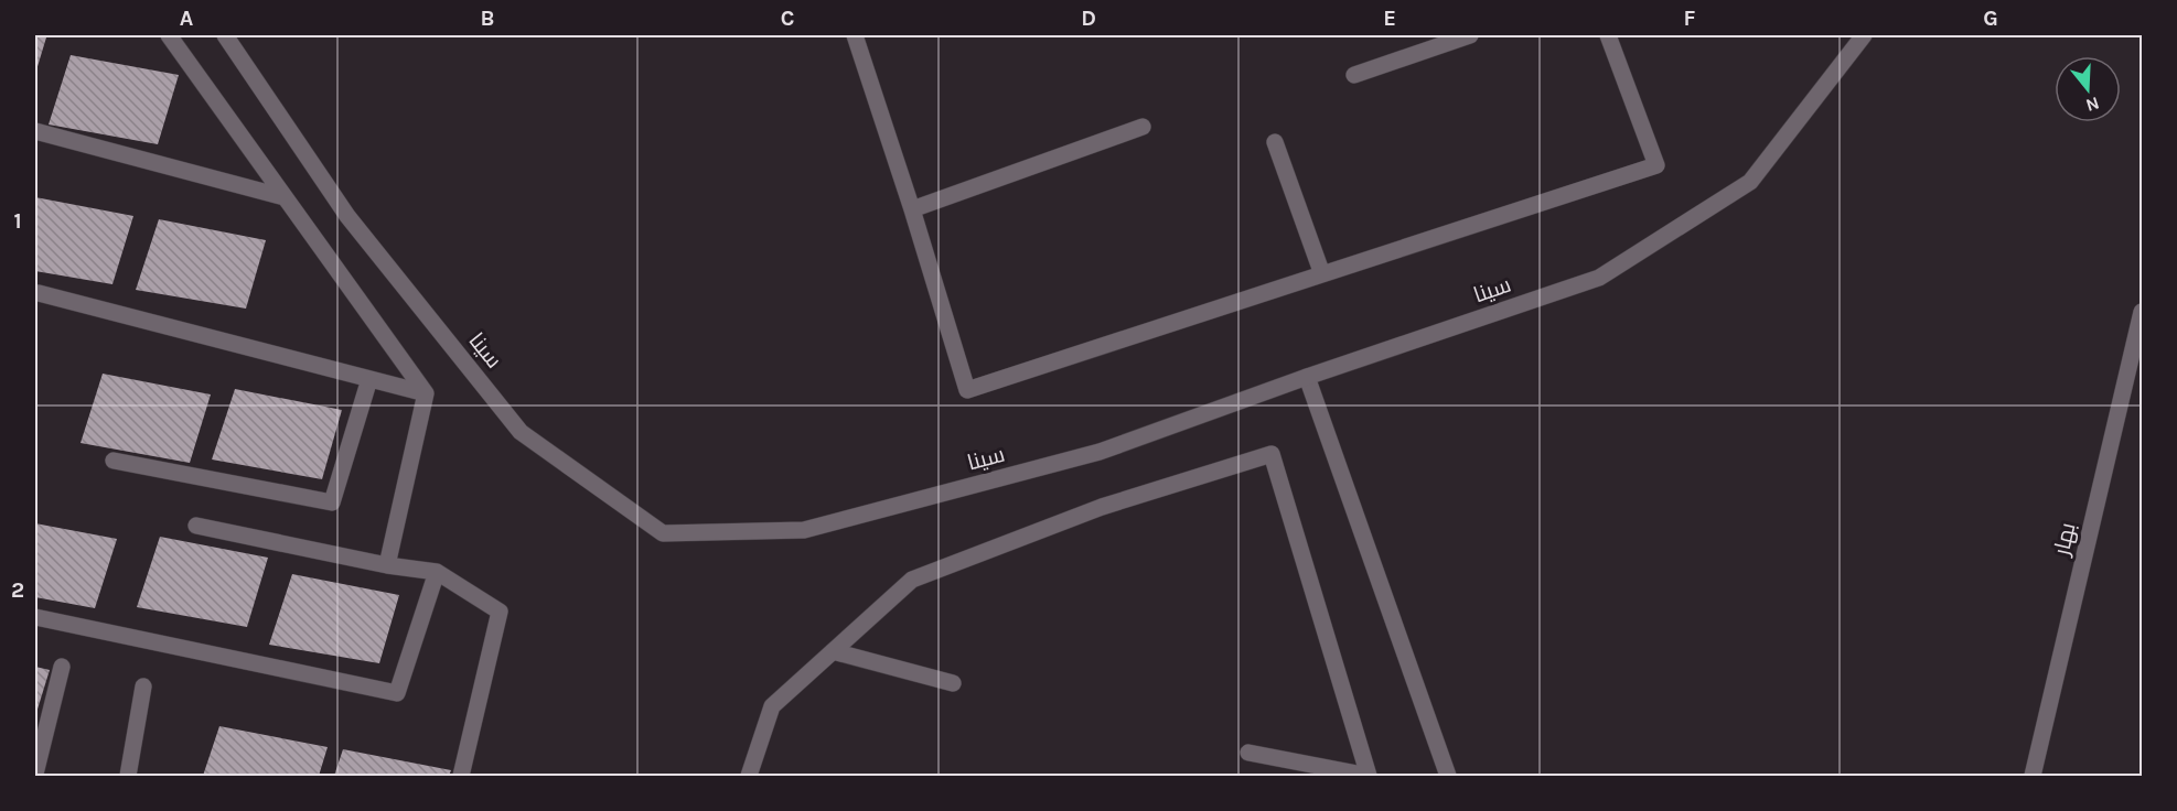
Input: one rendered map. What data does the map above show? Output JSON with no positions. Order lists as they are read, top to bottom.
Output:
{
  "streets": {
    "street": ["سینا", "بهار"]
  },
  "north": "bottom",
  "grid": {
    "columns": [
      "A",
      "B",
      "C",
      "D",
      "E",
      "F",
      "G"
    ],
    "rows": ["1", "2"]
  }
}
